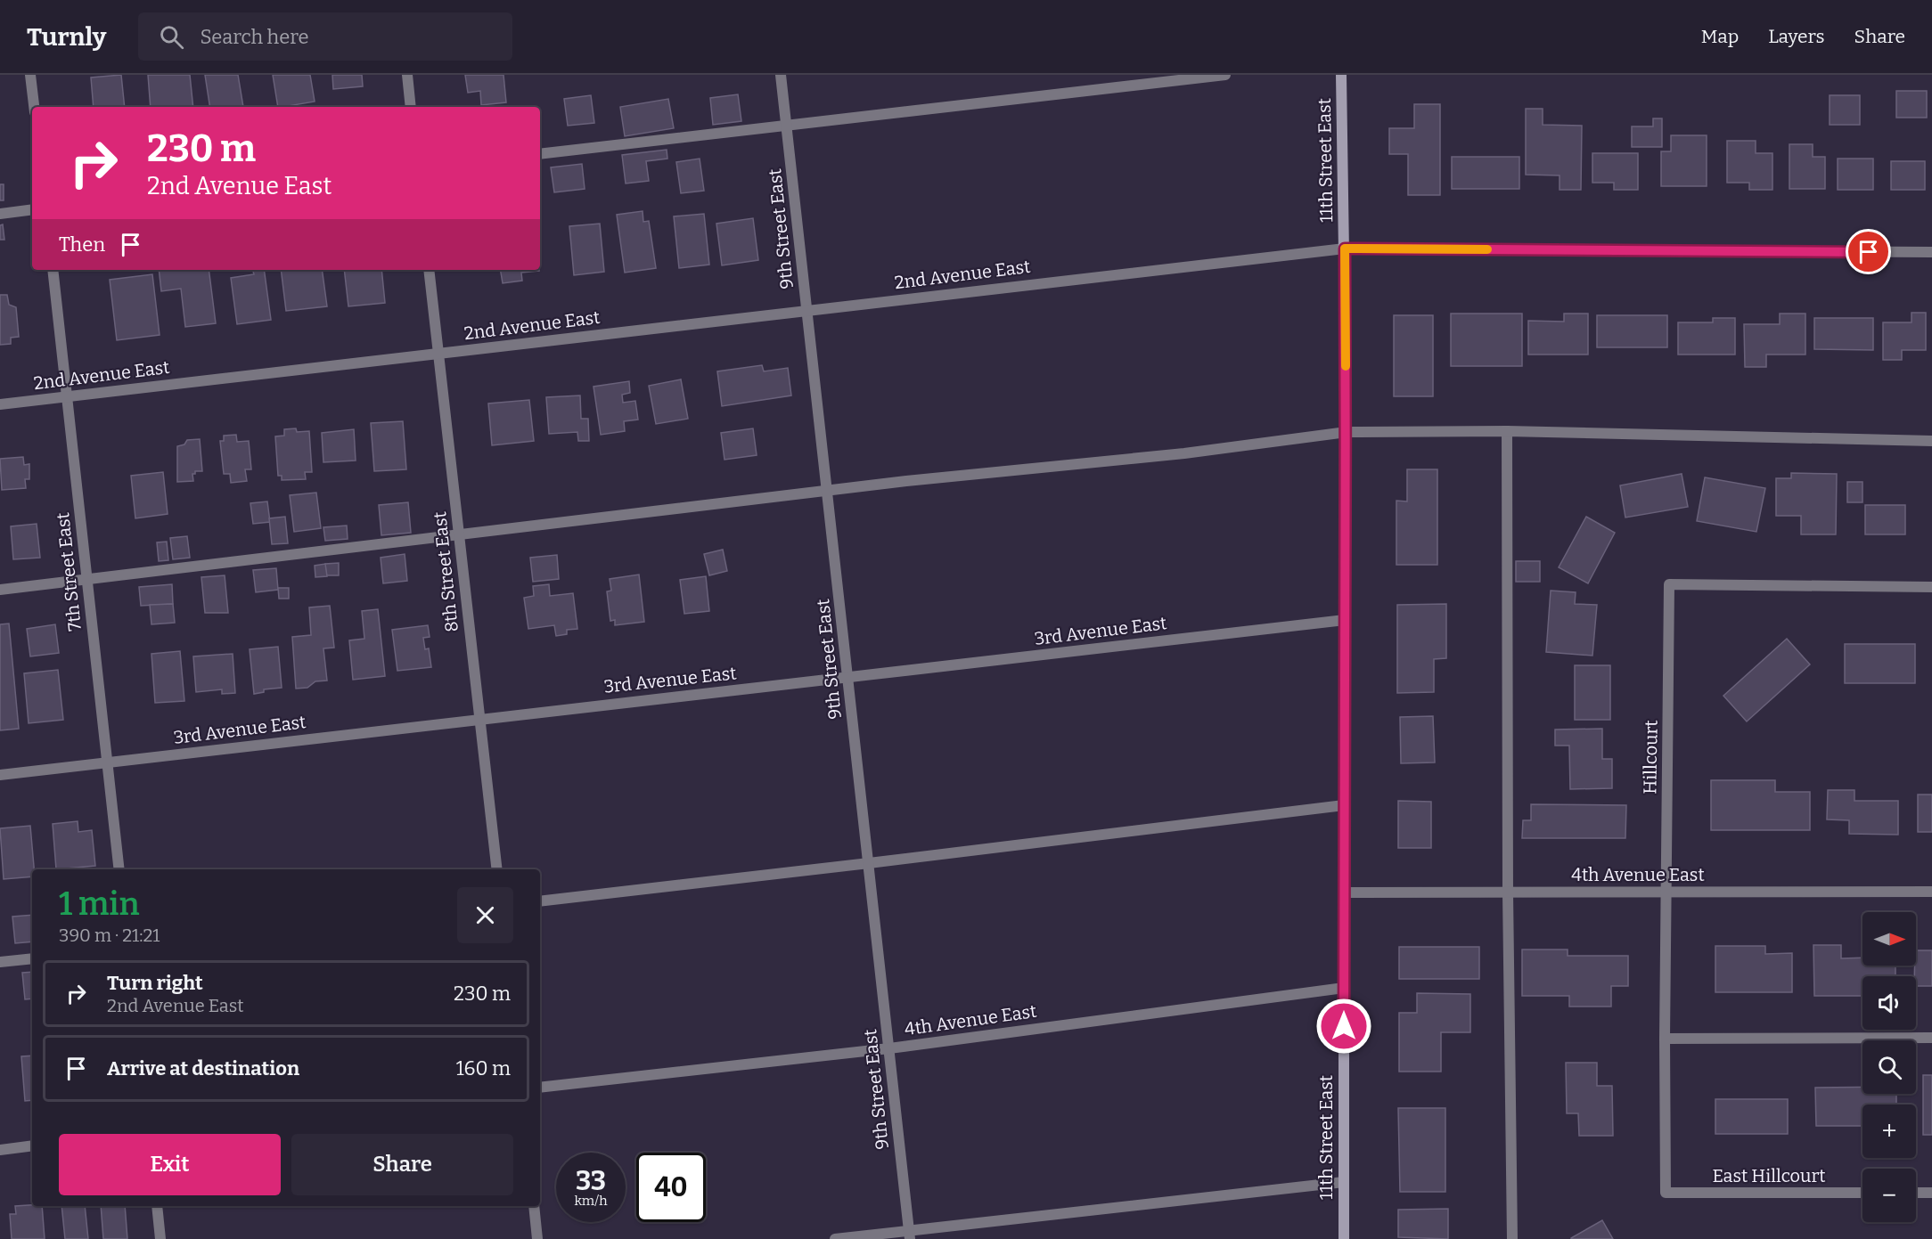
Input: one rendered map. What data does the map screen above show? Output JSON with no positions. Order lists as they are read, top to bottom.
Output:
{
  "streets": {
    "street": [
      "11th Street East",
      "9th Street East",
      "2nd Avenue East",
      "7th Street East",
      "8th Street East",
      "3rd Avenue East",
      "Hillcourt",
      "4th Avenue East",
      "East Hillcourt"
    ]
  },
  "crossings": [
    ["11th Street East", "2nd Avenue East"],
    ["11th Street East", "3rd Avenue East"],
    ["11th Street East", "4th Avenue East"],
    ["9th Street East", "2nd Avenue East"],
    ["9th Street East", "3rd Avenue East"],
    ["9th Street East", "4th Avenue East"],
    ["2nd Avenue East", "7th Street East"],
    ["2nd Avenue East", "8th Street East"],
    ["7th Street East", "3rd Avenue East"],
    ["8th Street East", "3rd Avenue East"],
    ["Hillcourt", "4th Avenue East"],
    ["Hillcourt", "East Hillcourt"]
  ],
  "north": "right",
  "page": {
    "header": "Turnly",
    "search": "Search here",
    "nav": ["Map", "Layers", "Share"],
    "turn": ["230 m", "2nd Avenue East"],
    "then": "Then",
    "heading": ["1 min", "390 m · 21:21"],
    "map_buttons": ["+", "−"],
    "list": [
      {
        "name": "Turn right",
        "note": "2nd Avenue East",
        "value": "230 m"
      },
      {
        "name": "Arrive at destination",
        "value": "160 m"
      }
    ],
    "buttons": ["Exit", "Share"],
    "speed": "33 km/h",
    "limit": "40"
  }
}
